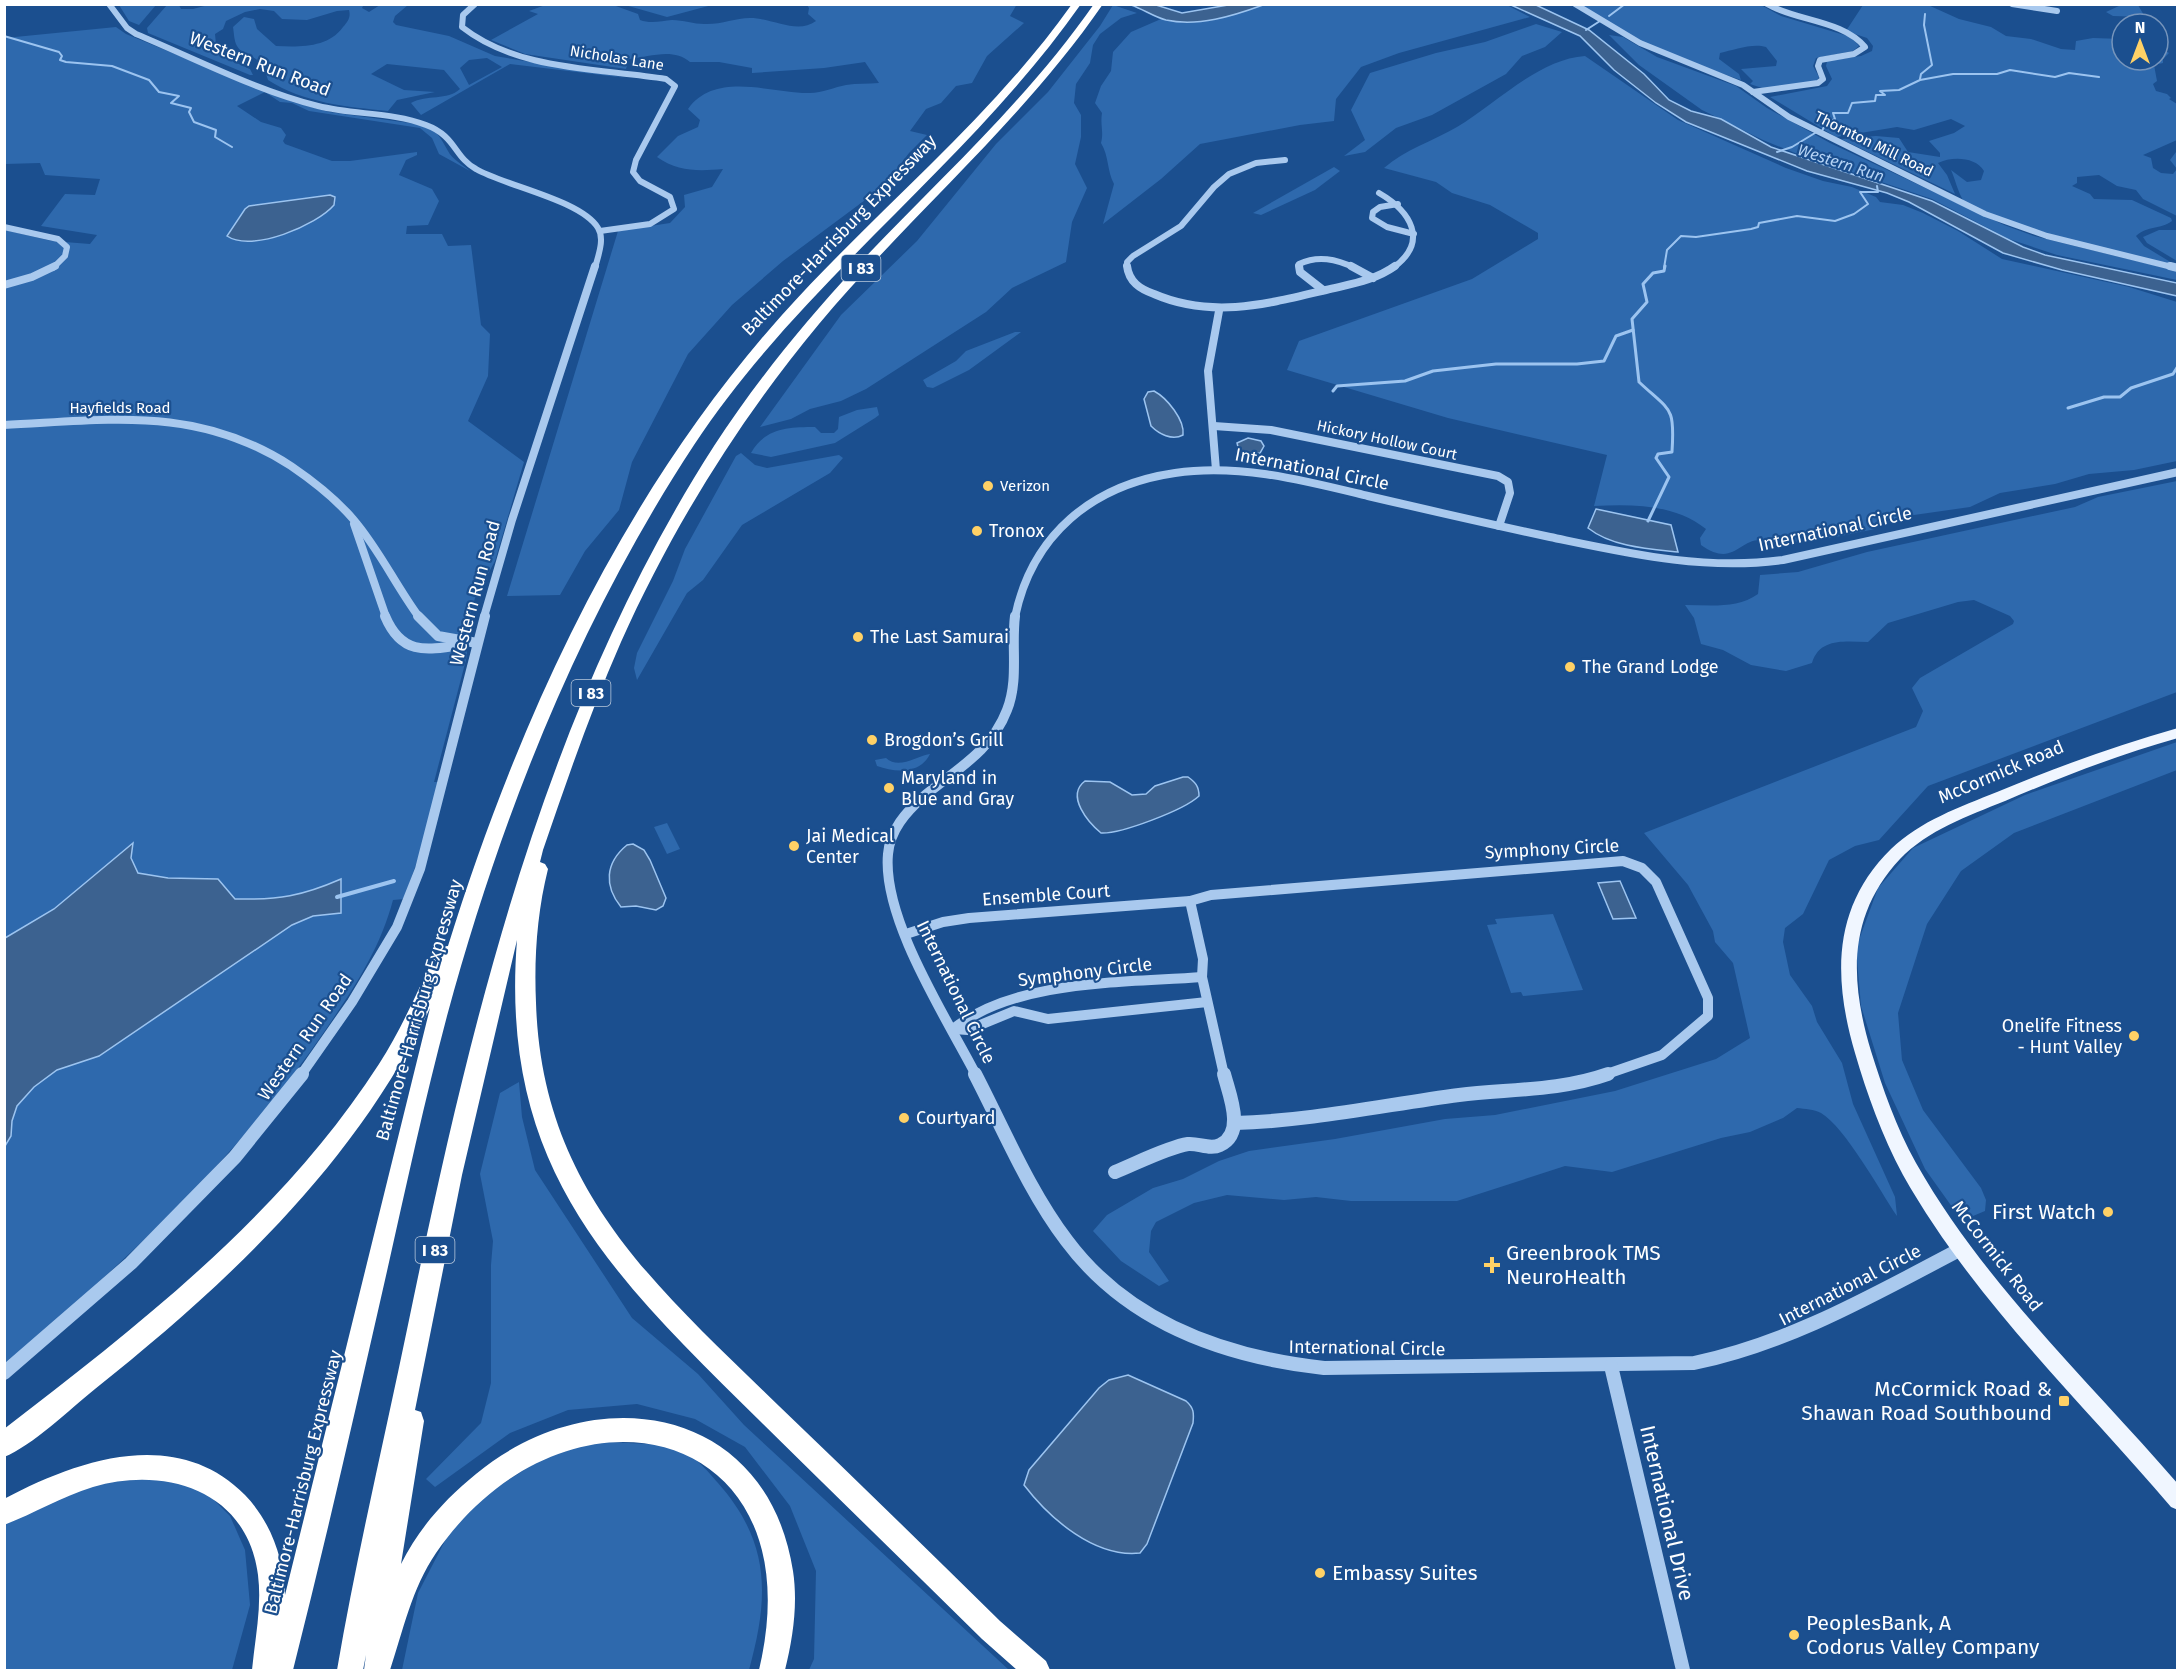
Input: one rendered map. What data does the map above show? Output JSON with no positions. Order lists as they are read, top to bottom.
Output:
{
  "streets": {
    "highway": ["Baltimore-Harrisburg Expressway", "I 83"],
    "main road": ["McCormick Road"],
    "street": [
      "Nicholas Lane",
      "Western Run Road",
      "Thornton Mill Road",
      "Hayfields Road",
      "Hickory Hollow Court",
      "International Circle",
      "Symphony Circle",
      "Ensemble Court",
      "International Drive"
    ]
  },
  "crossings": [
    ["Nicholas Lane", "Western Run Road"],
    ["Western Run Road", "Hayfields Road"],
    ["Hickory Hollow Court", "International Circle"],
    ["International Circle", "McCormick Road"],
    ["International Circle", "Symphony Circle"],
    ["International Circle", "Ensemble Court"],
    ["International Circle", "International Drive"],
    ["Symphony Circle", "Ensemble Court"]
  ],
  "water": ["Western Run"],
  "places": {
    "other": [
      "Verizon",
      "Tronox",
      "The Last Samurai",
      "The Grand Lodge",
      "Brogdon’s Grill",
      "Maryland in Blue and Gray",
      "Jai Medical Center",
      "Onelife Fitness - Hunt Valley",
      "Courtyard",
      "First Watch",
      "Embassy Suites",
      "PeoplesBank, A Codorus Valley Company"
    ],
    "health": ["Greenbrook TMS NeuroHealth"],
    "transit": ["McCormick Road & Shawan Road Southbound"]
  },
  "north": "top"
}
